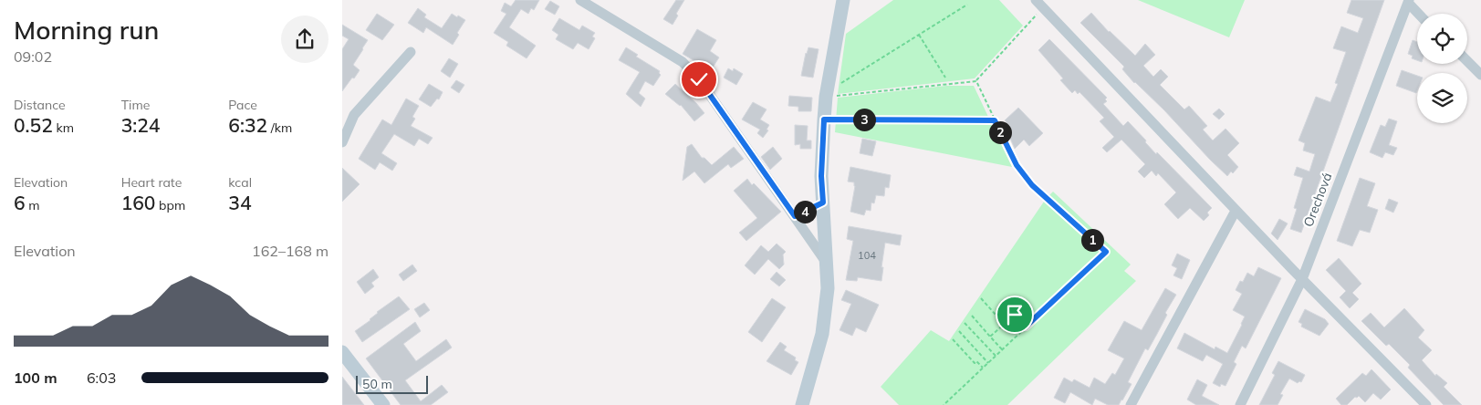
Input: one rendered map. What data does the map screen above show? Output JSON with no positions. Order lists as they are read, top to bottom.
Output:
{
  "streets": {
    "street": ["Orechová"]
  },
  "house_numbers": ["104"],
  "scale_bar": "50 m",
  "page": {
    "heading": ["Morning run", "09:02"],
    "stats": [
      ["Distance", "0.52 km"],
      ["Time", "3:24"],
      ["Pace", "6:32 /km"],
      ["Elevation", "6 m"],
      ["Heart rate", "160 bpm"],
      ["kcal", "34"]
    ],
    "pins": [
      "3",
      "2",
      "4",
      "1"
    ],
    "chart": ["Elevation", "162–168 m"],
    "list": [
      {
        "name": "100 m",
        "note": "6:03"
      }
    ],
    "scale": "50 m"
  }
}
